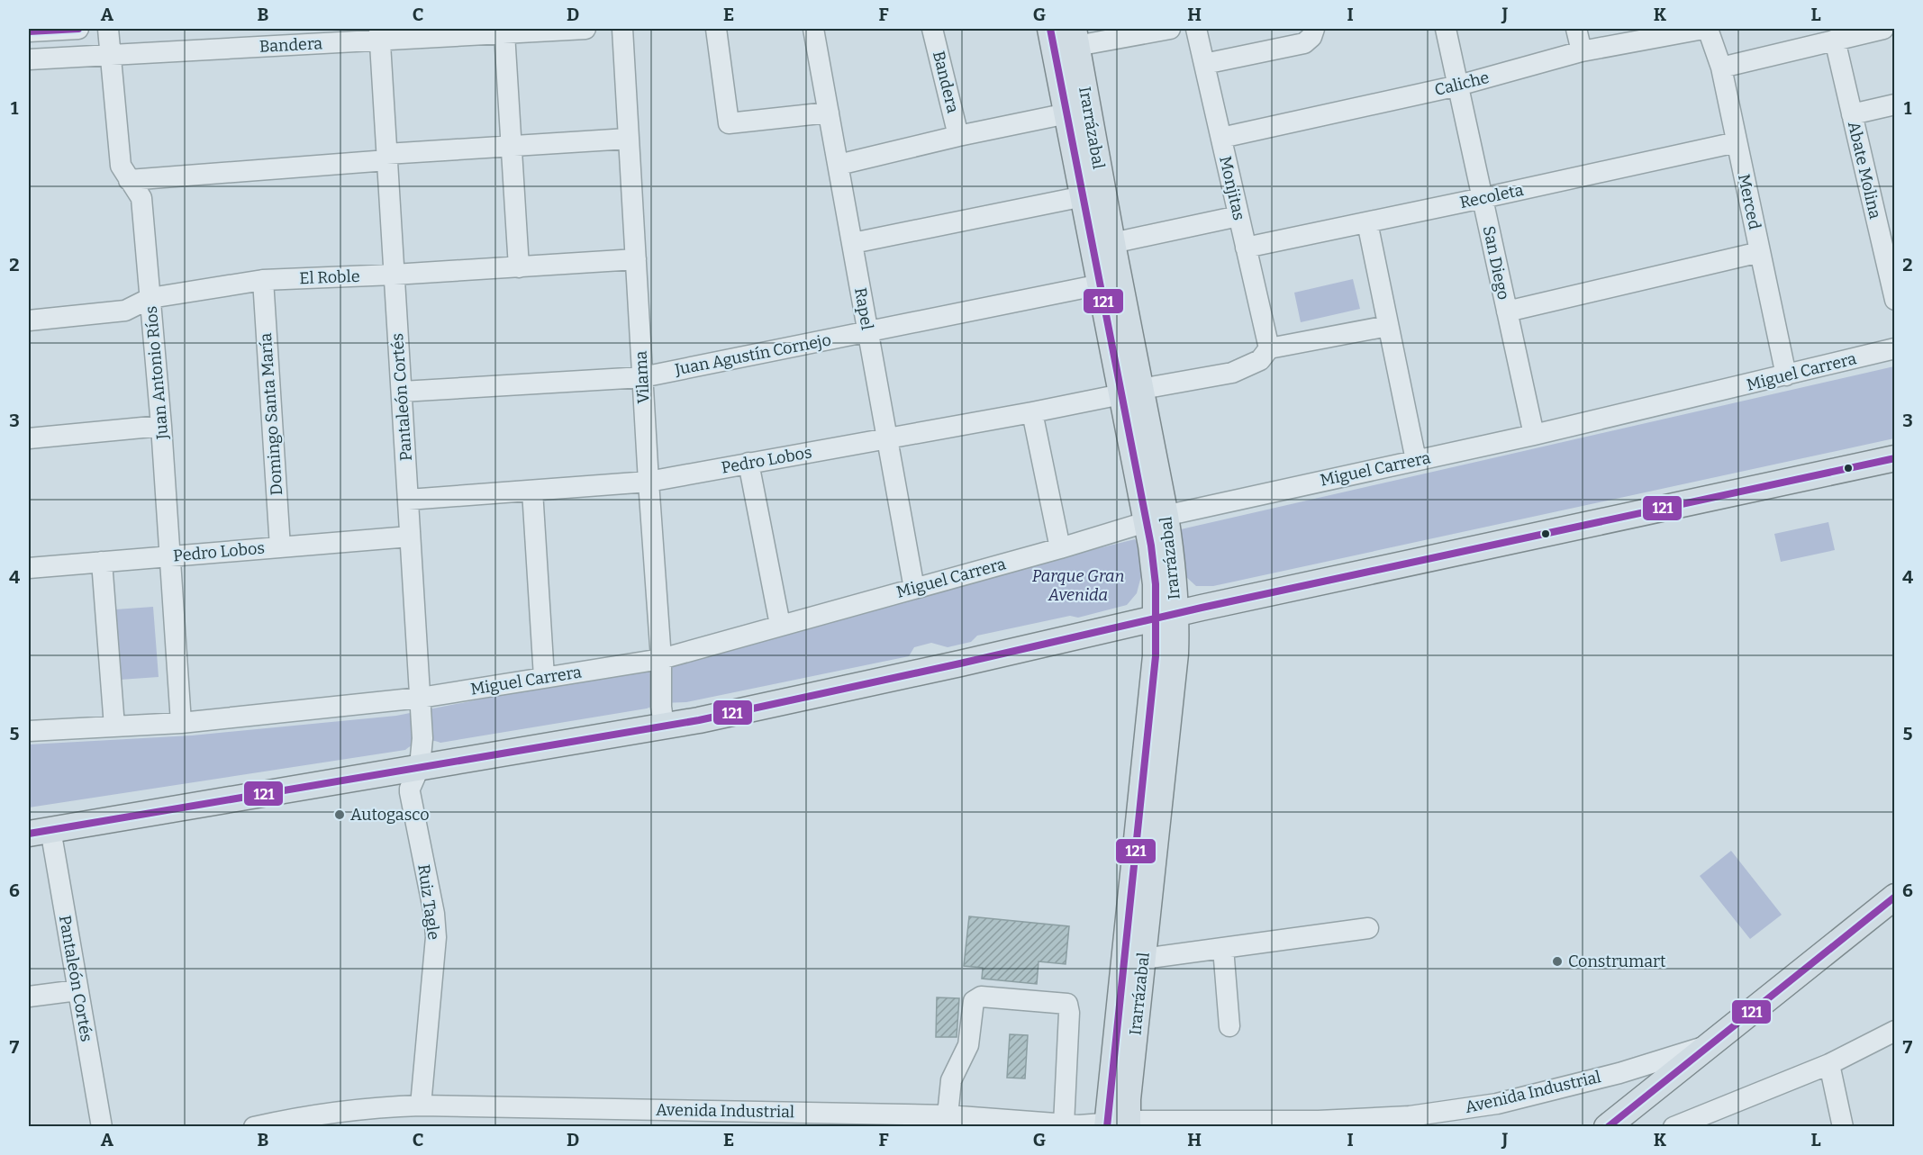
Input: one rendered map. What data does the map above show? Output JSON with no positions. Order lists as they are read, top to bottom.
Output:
{
  "streets": {
    "main road": ["Irarrázabal"],
    "street": [
      "Bandera",
      "Caliche",
      "Abate Molina",
      "Monjitas",
      "Recoleta",
      "Merced",
      "San Diego",
      "El Roble",
      "Rapel",
      "Juan Agustín Cornejo",
      "Miguel Carrera",
      "Juan Antonio Ríos",
      "Vilama",
      "Pantaleón Cortés",
      "Domingo Santa María",
      "Pedro Lobos",
      "Ruiz Tagle",
      "Avenida Industrial"
    ]
  },
  "crossings": [
    ["Bandera", "Juan Antonio Ríos"],
    ["Bandera", "Pantaleón Cortés"],
    ["Caliche", "Monjitas"],
    ["Caliche", "San Diego"],
    ["Irarrázabal", "Juan Agustín Cornejo"],
    ["Irarrázabal", "Miguel Carrera"],
    ["Irarrázabal", "Pedro Lobos"],
    ["Irarrázabal", "Avenida Industrial"],
    ["Monjitas", "Recoleta"],
    ["Monjitas", "Pedro Lobos"],
    ["Recoleta", "Merced"],
    ["Recoleta", "San Diego"],
    ["Merced", "Miguel Carrera"],
    ["San Diego", "Miguel Carrera"],
    ["El Roble", "Juan Antonio Ríos"],
    ["El Roble", "Vilama"],
    ["El Roble", "Pantaleón Cortés"],
    ["El Roble", "Domingo Santa María"],
    ["Rapel", "Juan Agustín Cornejo"],
    ["Rapel", "Miguel Carrera"],
    ["Rapel", "Pedro Lobos"],
    ["Juan Agustín Cornejo", "Vilama"],
    ["Juan Agustín Cornejo", "Pantaleón Cortés"],
    ["Miguel Carrera", "Juan Antonio Ríos"],
    ["Miguel Carrera", "Vilama"],
    ["Miguel Carrera", "Pantaleón Cortés"],
    ["Juan Antonio Ríos", "Pedro Lobos"],
    ["Vilama", "Pedro Lobos"],
    ["Pantaleón Cortés", "Pedro Lobos"],
    ["Pantaleón Cortés", "Ruiz Tagle"],
    ["Domingo Santa María", "Pedro Lobos"],
    ["Ruiz Tagle", "Avenida Industrial"]
  ],
  "parks": ["Parque Gran Avenida"],
  "places": ["Autogasco", "Construmart"],
  "lines": ["transit line 121"],
  "grid": {
    "columns": [
      "A",
      "B",
      "C",
      "D",
      "E",
      "F",
      "G",
      "H",
      "I",
      "J",
      "K",
      "L"
    ],
    "rows": [
      "1",
      "2",
      "3",
      "4",
      "5",
      "6",
      "7"
    ]
  }
}
